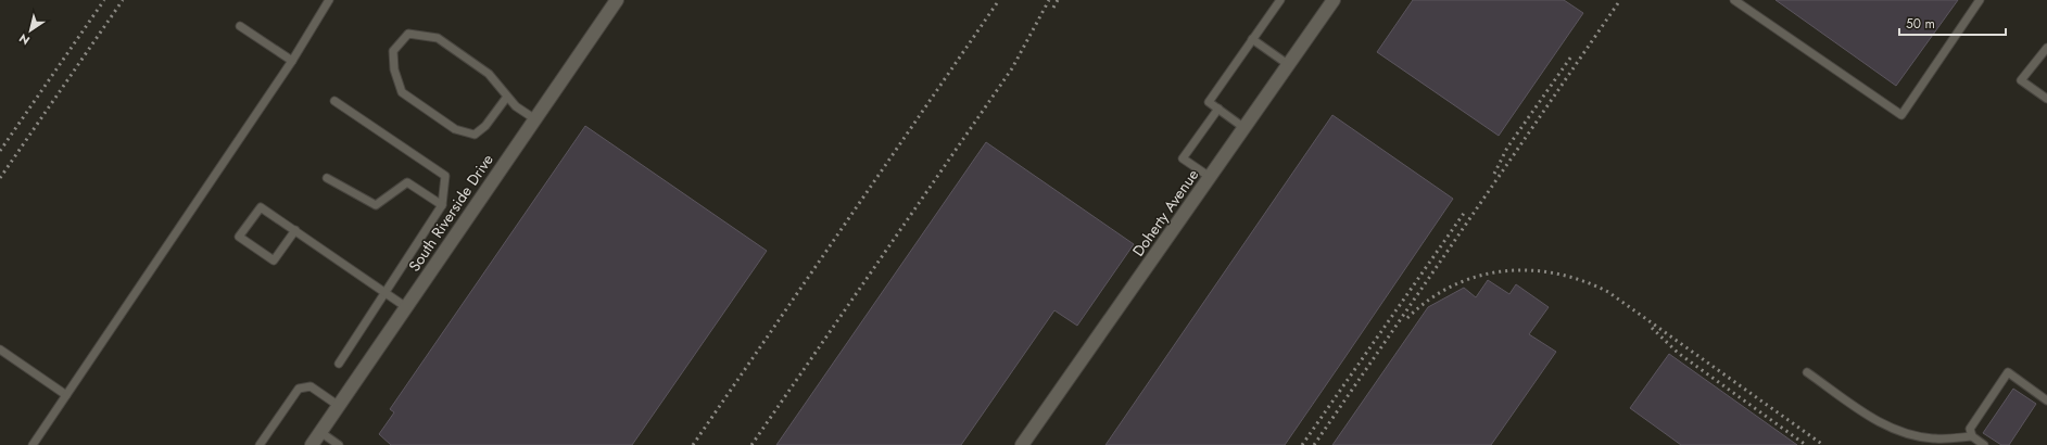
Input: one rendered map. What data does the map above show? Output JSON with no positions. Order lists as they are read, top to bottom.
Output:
{
  "streets": {
    "street": ["South Riverside Drive", "Doherty Avenue"]
  },
  "scale_bar": "50 m",
  "north": "bottom left"
}
